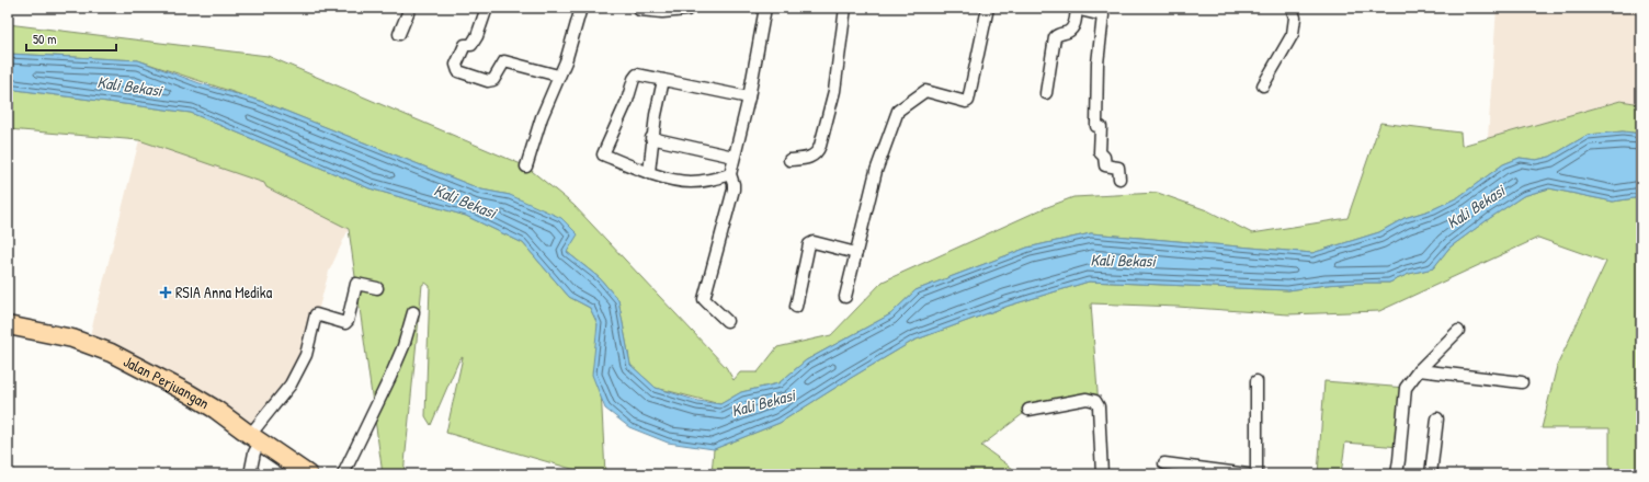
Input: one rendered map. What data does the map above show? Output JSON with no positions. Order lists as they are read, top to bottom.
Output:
{
  "streets": {
    "main road": ["Jalan Perjuangan"]
  },
  "water": ["Kali Bekasi"],
  "places": {
    "health": ["RSIA Anna Medika"]
  },
  "scale_bar": "50 m"
}
